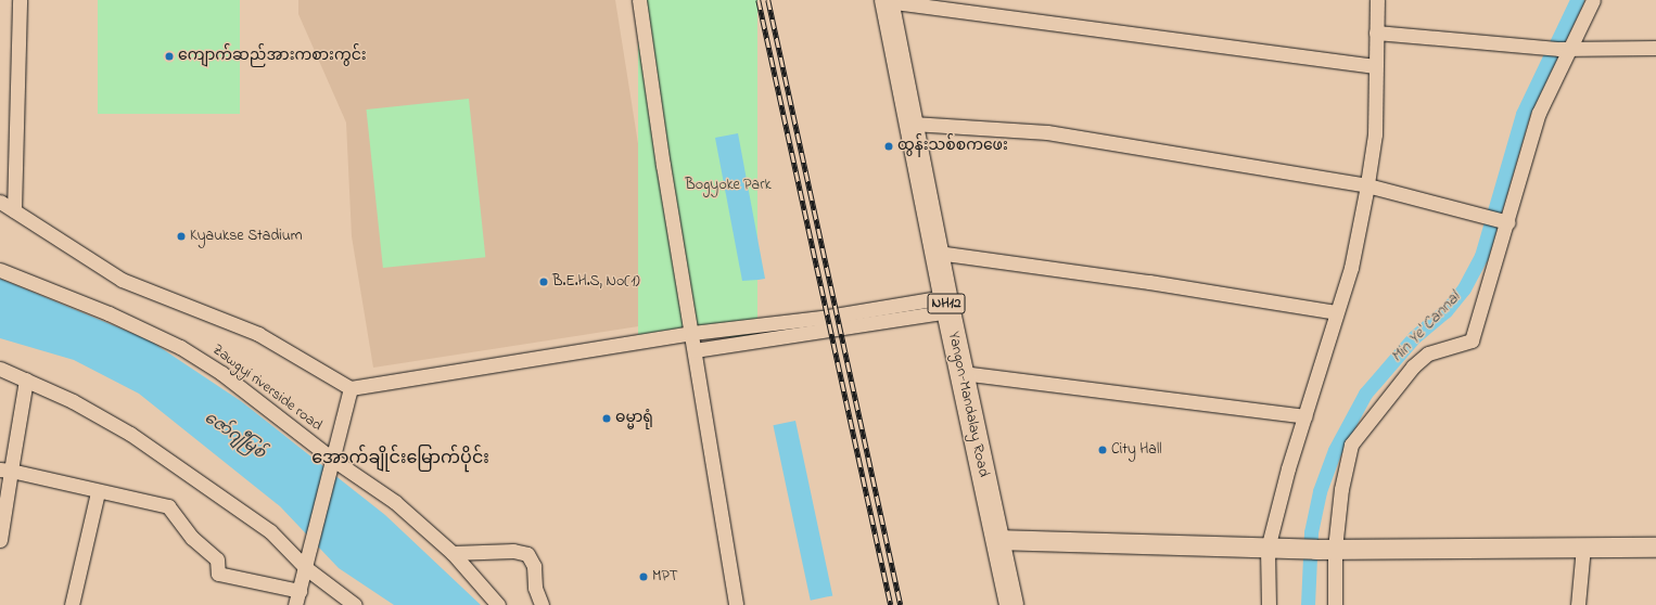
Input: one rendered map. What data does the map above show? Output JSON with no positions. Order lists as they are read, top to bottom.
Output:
{
  "streets": {
    "highway": ["NH12", "Yangon-Mandalay Road"],
    "street": ["Zawgyi riverside road"]
  },
  "districts": ["အောက်ချိုင်းမြောက်ပိုင်း"],
  "water": ["Min Ye' Cannal", "ဇော်ဂျီမြစ်"],
  "parks": ["Bogyoke Park"],
  "places": [
    "ကျောက်ဆည်အားကစားကွင်း",
    "ထွန်းသစ်စကဖေး",
    "Kyaukse Stadium",
    "B.E.H.S, No(1)",
    "ဓမ္မာရုံ",
    "City Hall",
    "MPT"
  ]
}
